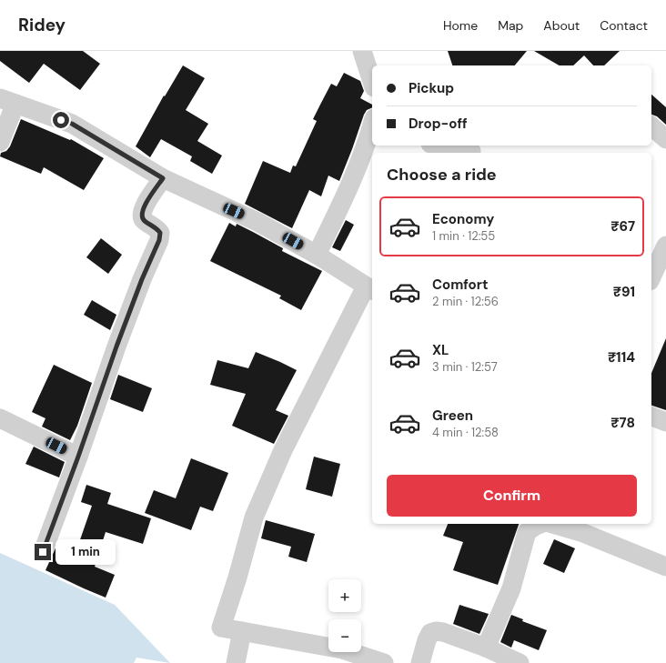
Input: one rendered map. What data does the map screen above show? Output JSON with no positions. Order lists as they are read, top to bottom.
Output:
{
  "page": {
    "header": "Ridey",
    "nav": [
      "Home",
      "Map",
      "About",
      "Contact"
    ],
    "banner": ["Pickup", "Drop-off"],
    "heading": "Choose a ride",
    "list": [
      {
        "name": "Economy",
        "note": "1 min · 12:55",
        "value": "₹67"
      },
      {
        "name": "Comfort",
        "note": "2 min · 12:56",
        "value": "₹91"
      },
      {
        "name": "XL",
        "note": "3 min · 12:57",
        "value": "₹114"
      },
      {
        "name": "Green",
        "note": "4 min · 12:58",
        "value": "₹78"
      }
    ],
    "buttons": "Confirm",
    "bubble": "1 min",
    "map_buttons": ["+", "−"]
  }
}
